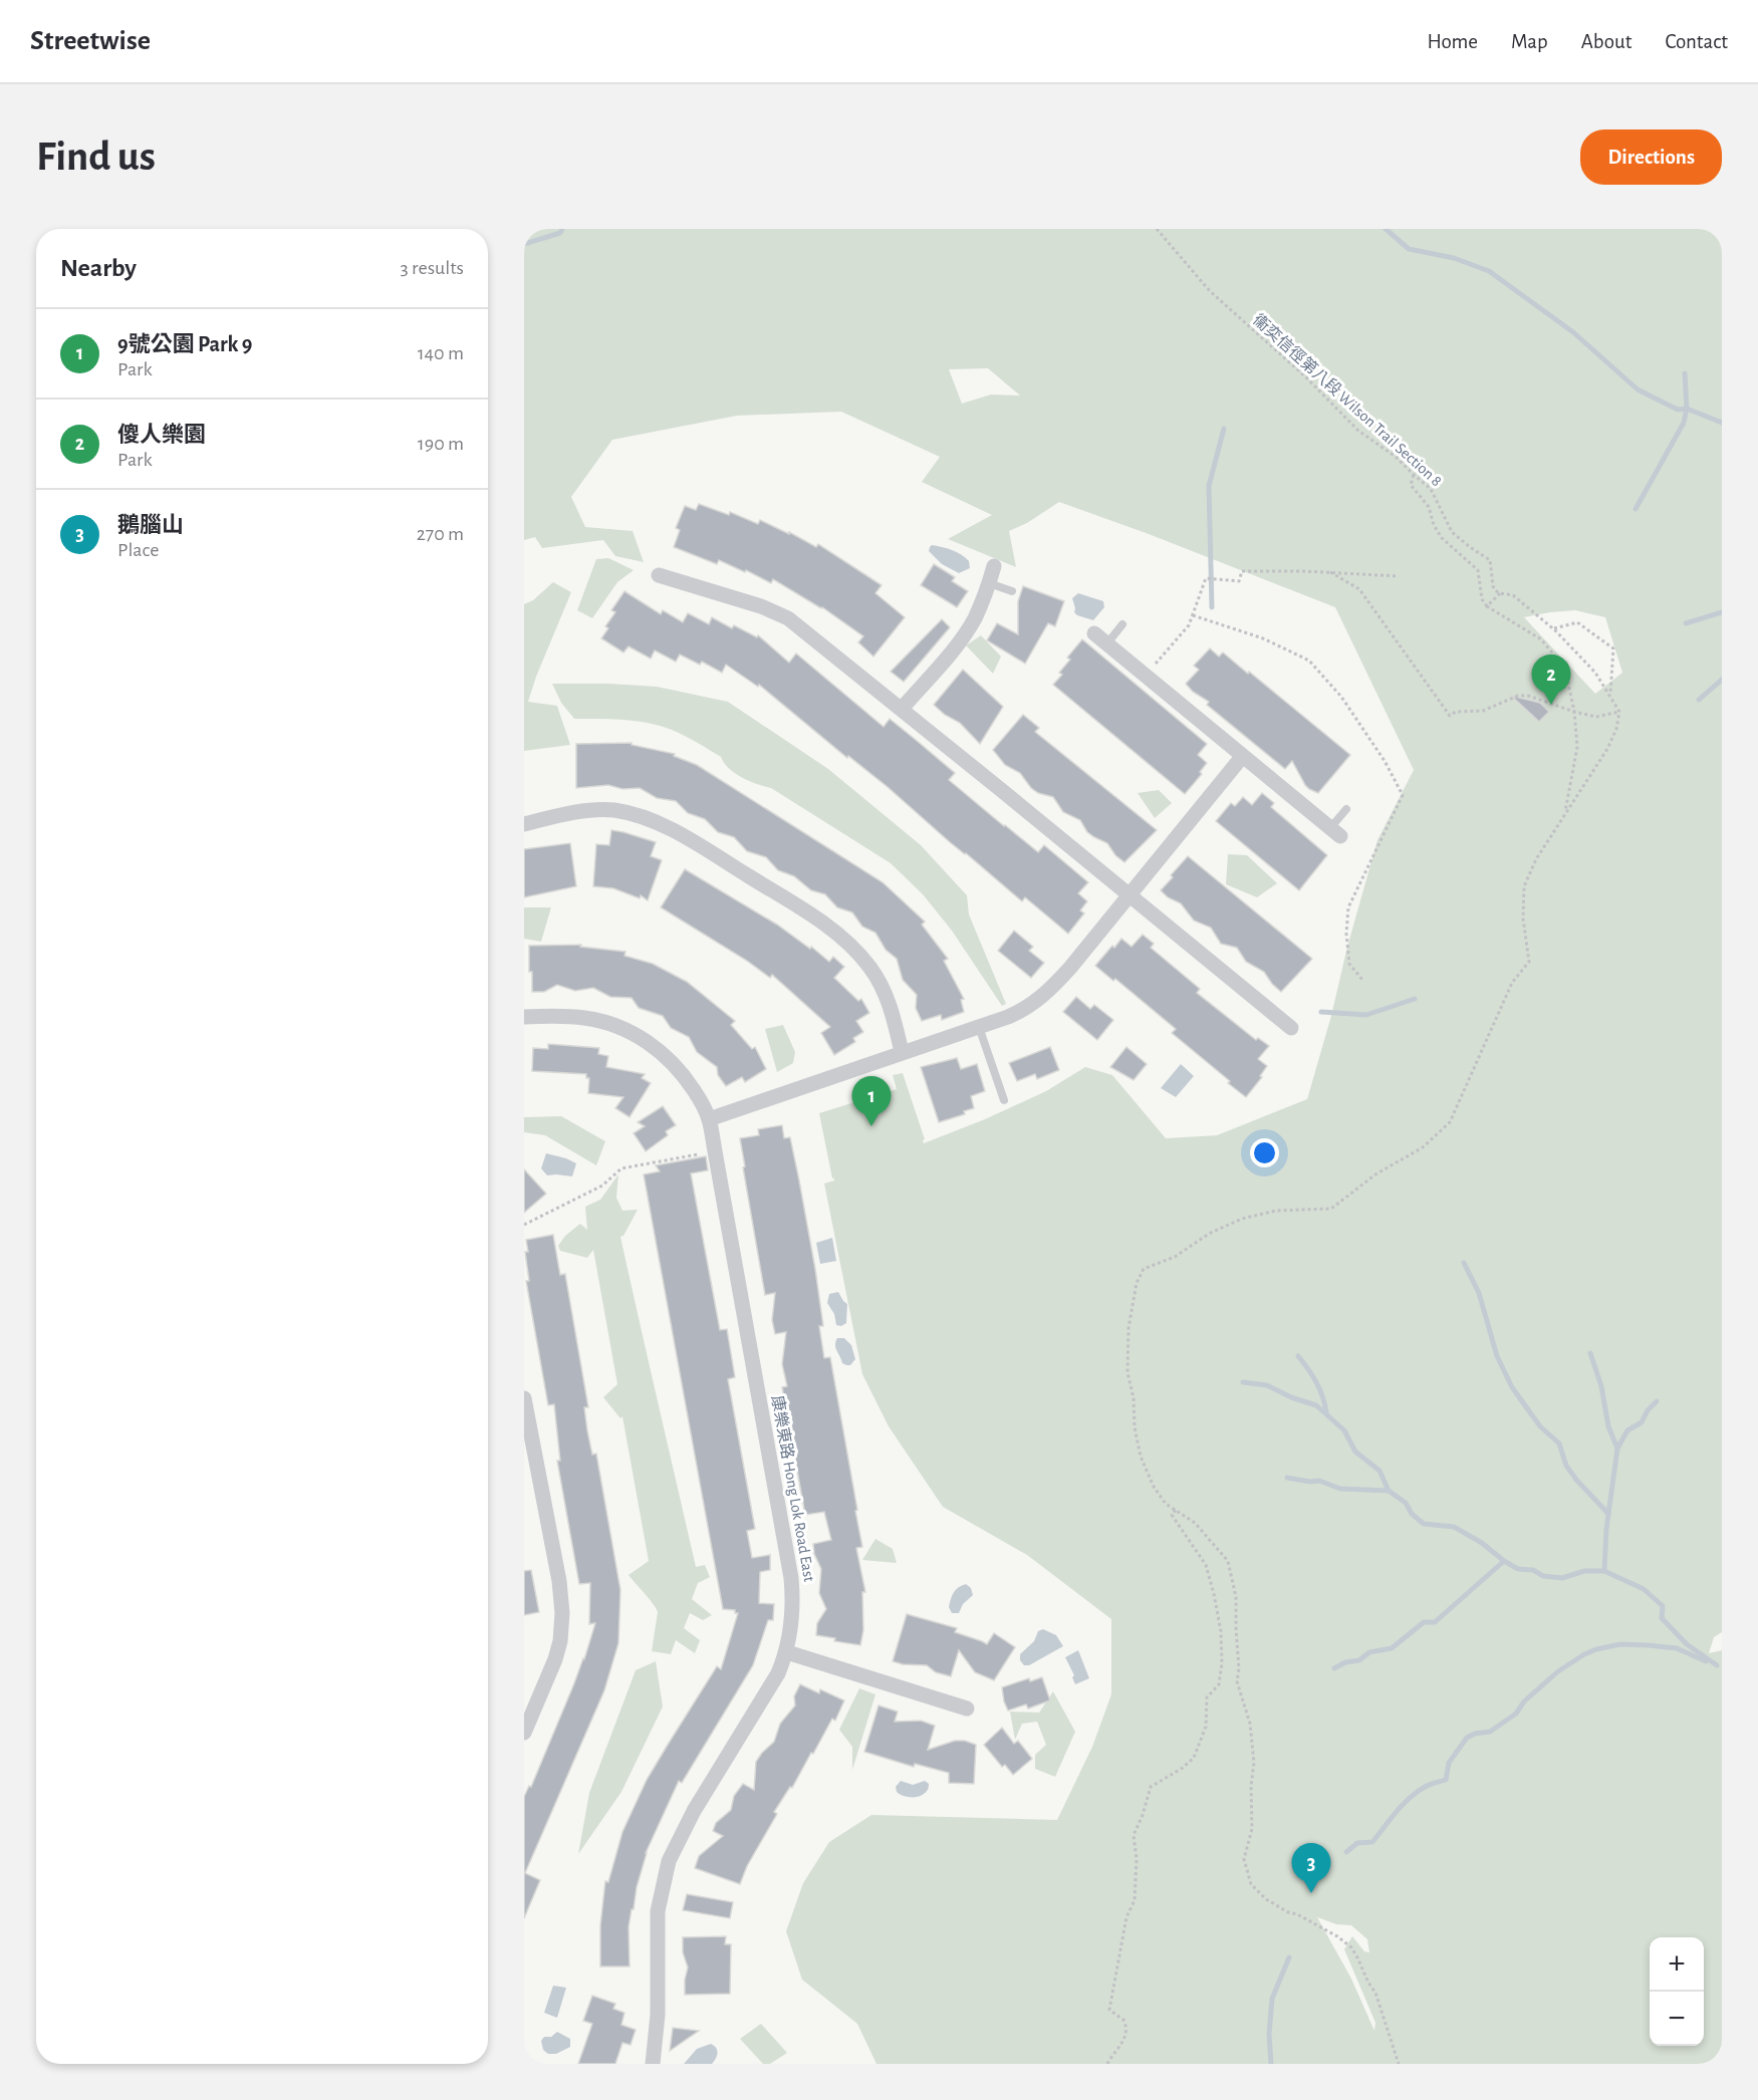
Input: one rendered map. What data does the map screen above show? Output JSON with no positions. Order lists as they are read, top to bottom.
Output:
{
  "streets": {
    "street": ["康樂東路 Hong Lok Road East"],
    "path": ["衞奕信徑第八段 Wilson Trail Section 8"]
  },
  "page": {
    "header": "Streetwise",
    "nav": [
      "Home",
      "Map",
      "About",
      "Contact"
    ],
    "buttons": "Directions",
    "title": "Find us",
    "heading": ["Nearby", "3 results"],
    "list": [
      {
        "mark": "1",
        "name": "9號公園 Park 9",
        "note": "Park",
        "value": "140 m"
      },
      {
        "mark": "2",
        "name": "傻人樂園",
        "note": "Park",
        "value": "190 m"
      },
      {
        "mark": "3",
        "name": "鵝腦山",
        "note": "Place",
        "value": "270 m"
      }
    ],
    "pins": ["2", "1", "3"],
    "map_buttons": ["+", "−"]
  }
}
